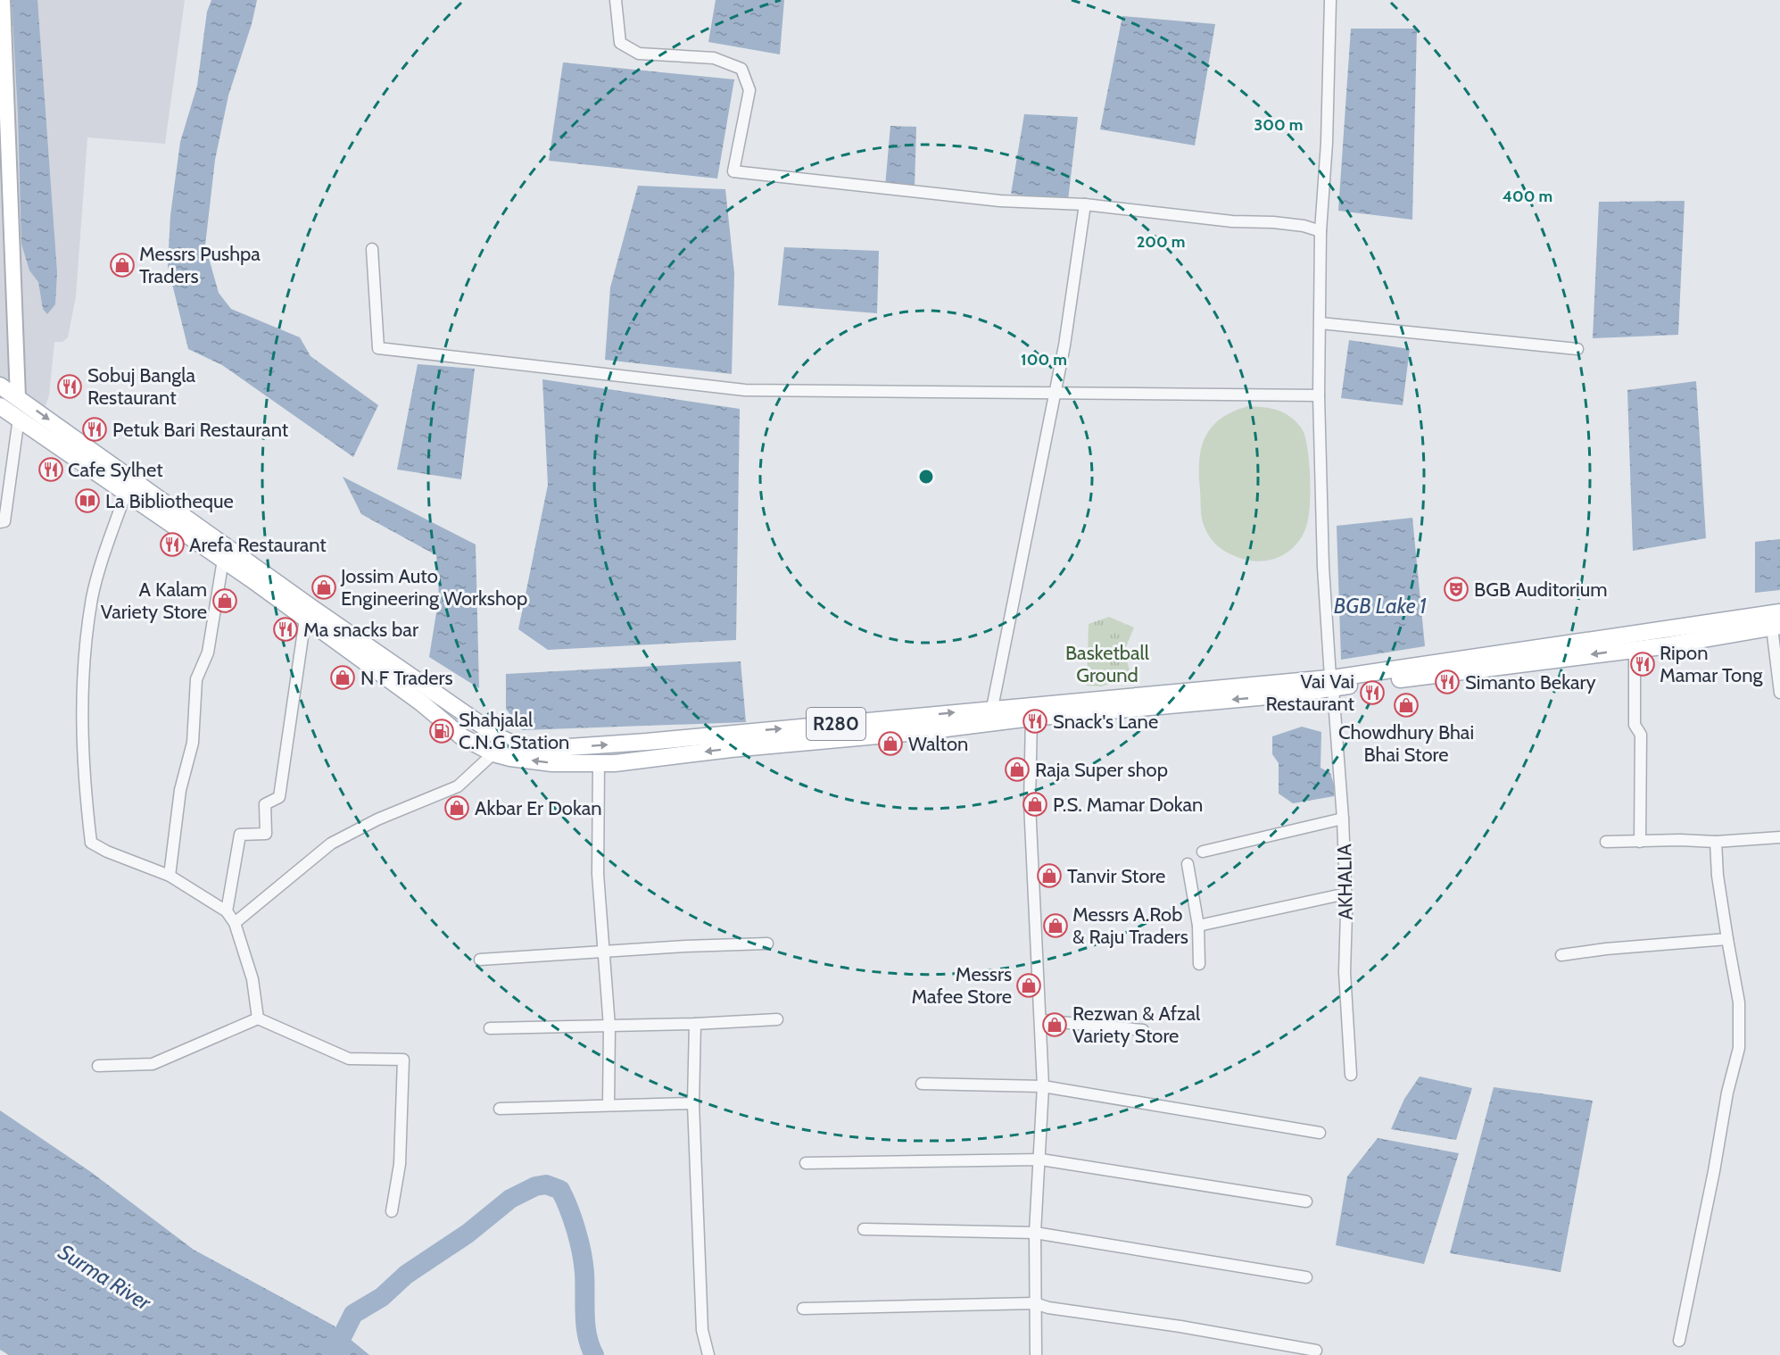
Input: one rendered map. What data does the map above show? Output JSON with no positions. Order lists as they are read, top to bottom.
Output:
{
  "streets": {
    "main road": ["R280"],
    "street": ["AKHALIA"]
  },
  "crossings": [
    ["R280", "AKHALIA"]
  ],
  "water": ["BGB Lake 1", "Surma River"],
  "parks": ["Basketball Ground"],
  "places": {
    "shop": [
      "Messrs Pushpa Traders",
      "Jossim Auto Engineering Workshop",
      "A Kalam Variety Store",
      "N F Traders",
      "Chowdhury Bhai Bhai Store",
      "Walton",
      "Raja Super shop",
      "P.S. Mamar Dokan",
      "Akbar Er Dokan",
      "Tanvir Store",
      "Messrs A.Rob & Raju Traders",
      "Messrs Mafee Store",
      "Rezwan & Afzal Variety Store"
    ],
    "restaurant": [
      "Sobuj Bangla Restaurant",
      "Petuk Bari Restaurant",
      "Cafe Sylhet",
      "Arefa Restaurant",
      "Ma snacks bar",
      "Ripon Mamar Tong",
      "Simanto Bekary",
      "Vai Vai Restaurant",
      "Snack's Lane"
    ],
    "library": ["La Bibliotheque"],
    "theatre": ["BGB Auditorium"],
    "fuel station": ["Shahjalal C.N.G Station"]
  },
  "rings": [
    "300 m",
    "400 m",
    "200 m",
    "100 m"
  ]
}
